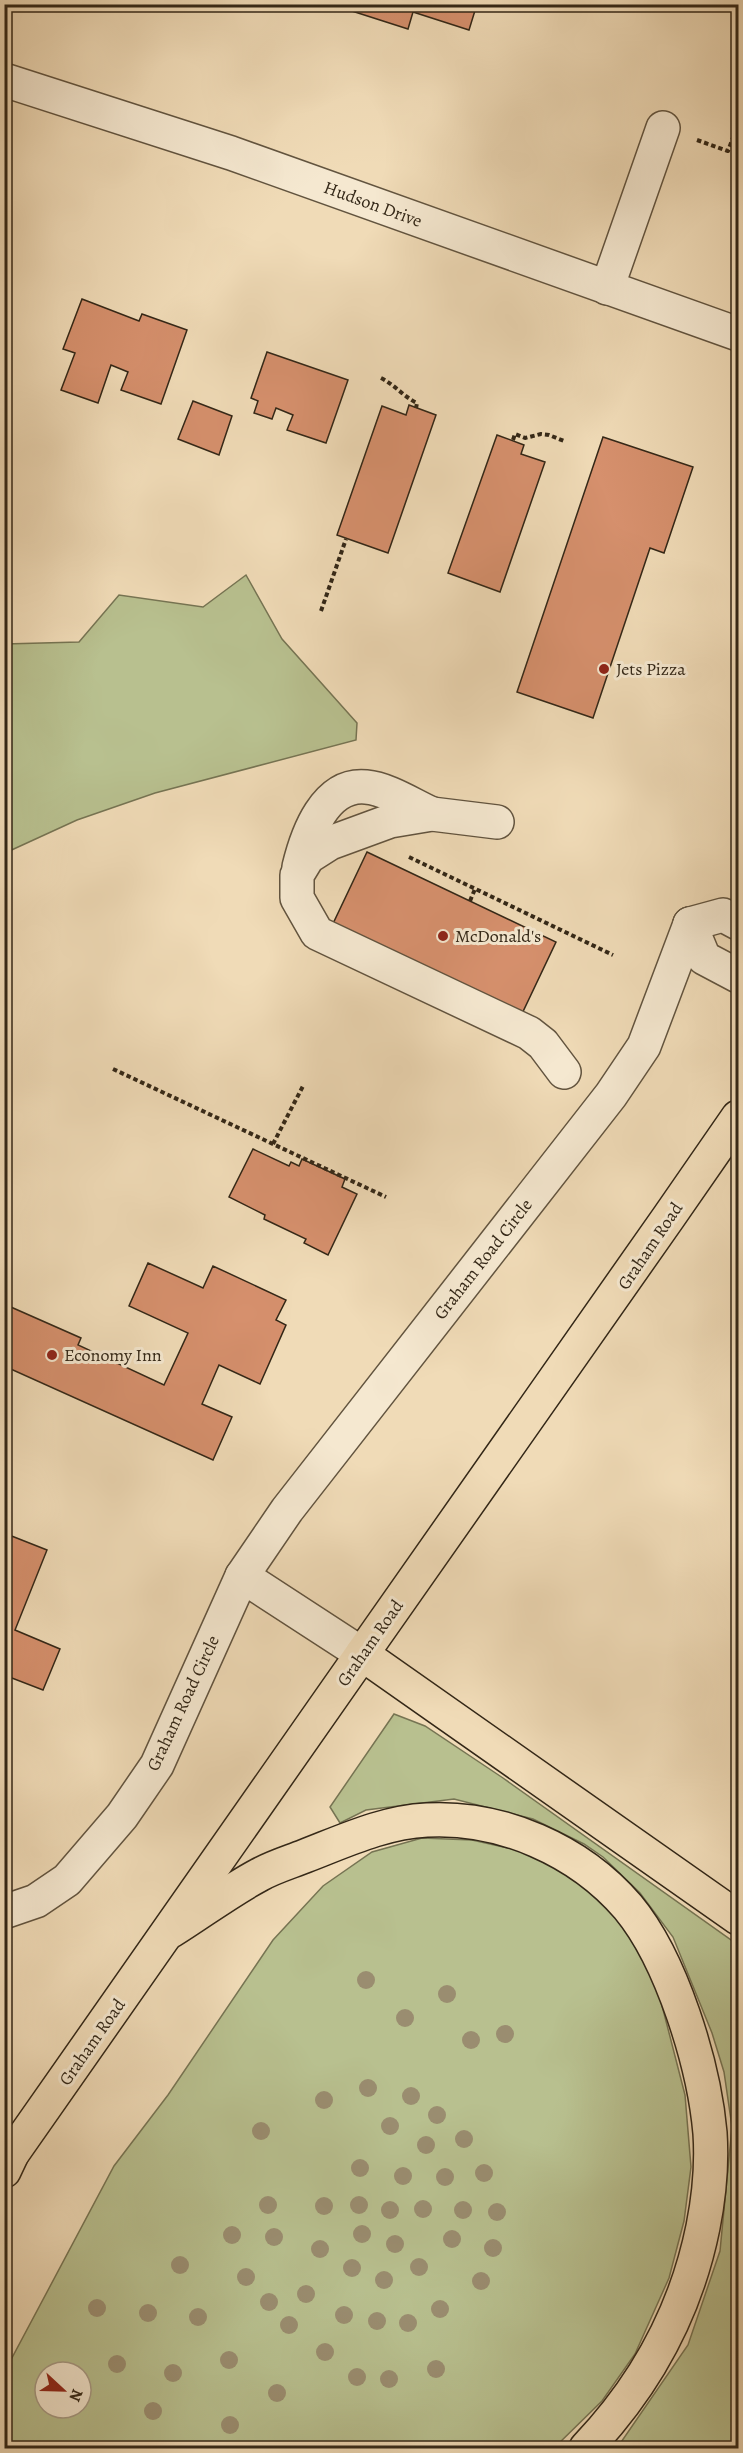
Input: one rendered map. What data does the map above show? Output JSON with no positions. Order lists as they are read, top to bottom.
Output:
{
  "streets": {
    "main road": ["Graham Road"],
    "street": ["Hudson Drive", "Graham Road Circle"]
  },
  "places": ["Jets Pizza", "McDonald's", "Economy Inn"],
  "north": "right"
}
